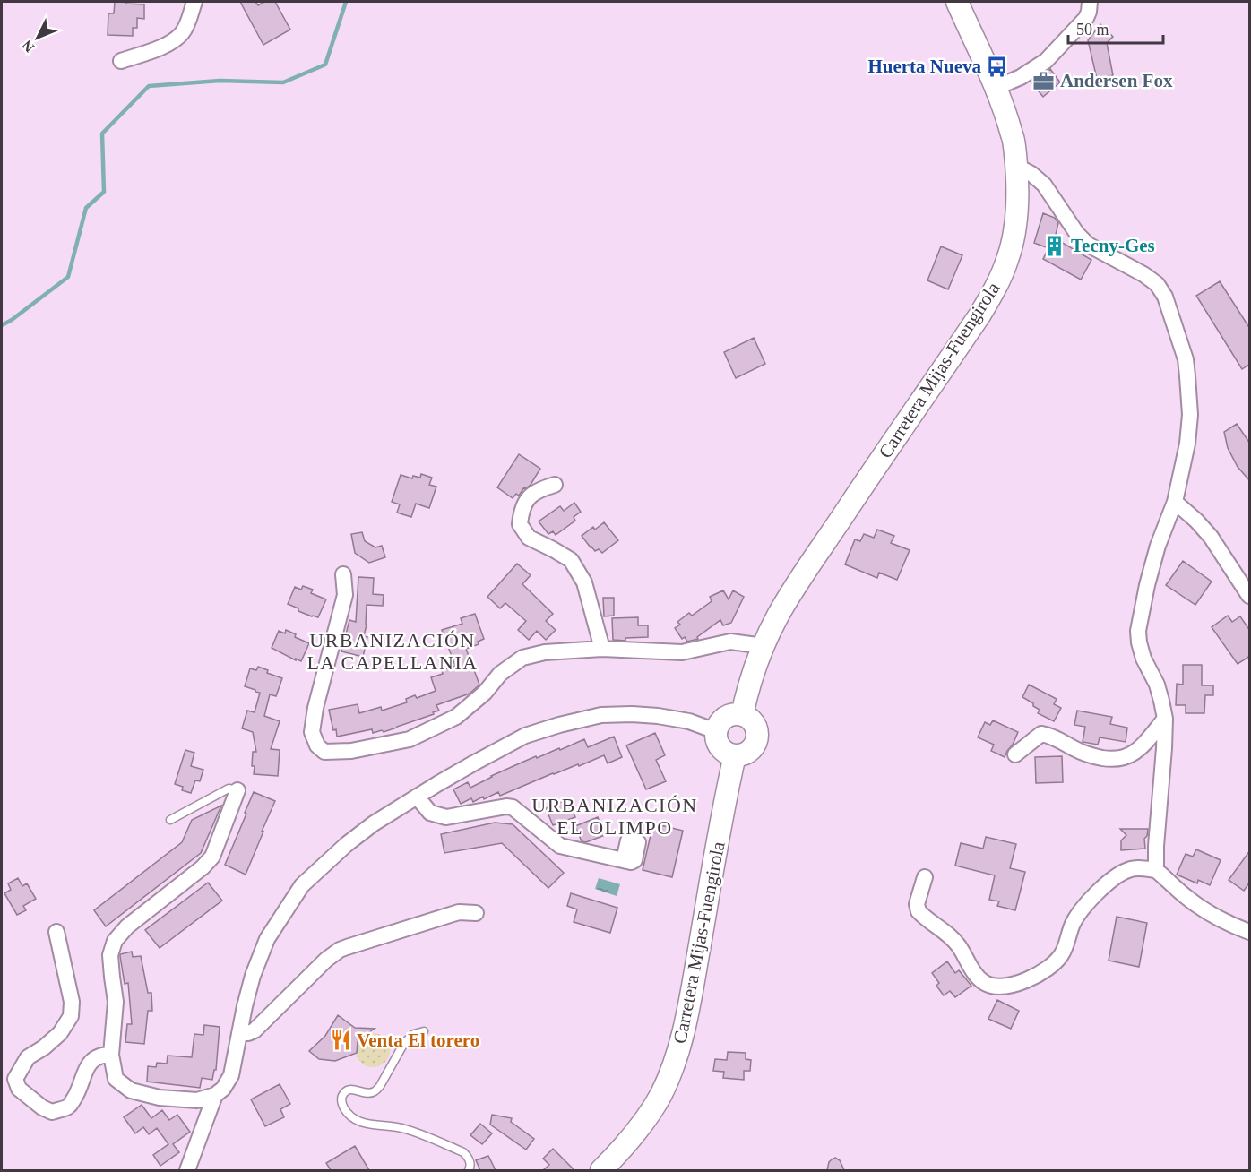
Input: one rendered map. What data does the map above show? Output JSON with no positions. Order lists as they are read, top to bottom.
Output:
{
  "streets": {
    "main road": ["Carretera Mijas-Fuengirola"]
  },
  "districts": ["URBANIZACIÓN LA CAPELLANIA", "URBANIZACIÓN EL OLIMPO"],
  "places": {
    "bus stop": ["Huerta Nueva"],
    "office": ["Andersen Fox"],
    "building": ["Tecny-Ges"],
    "restaurant": ["Venta El torero"]
  },
  "scale_bar": "50 m",
  "north": "bottom left"
}
